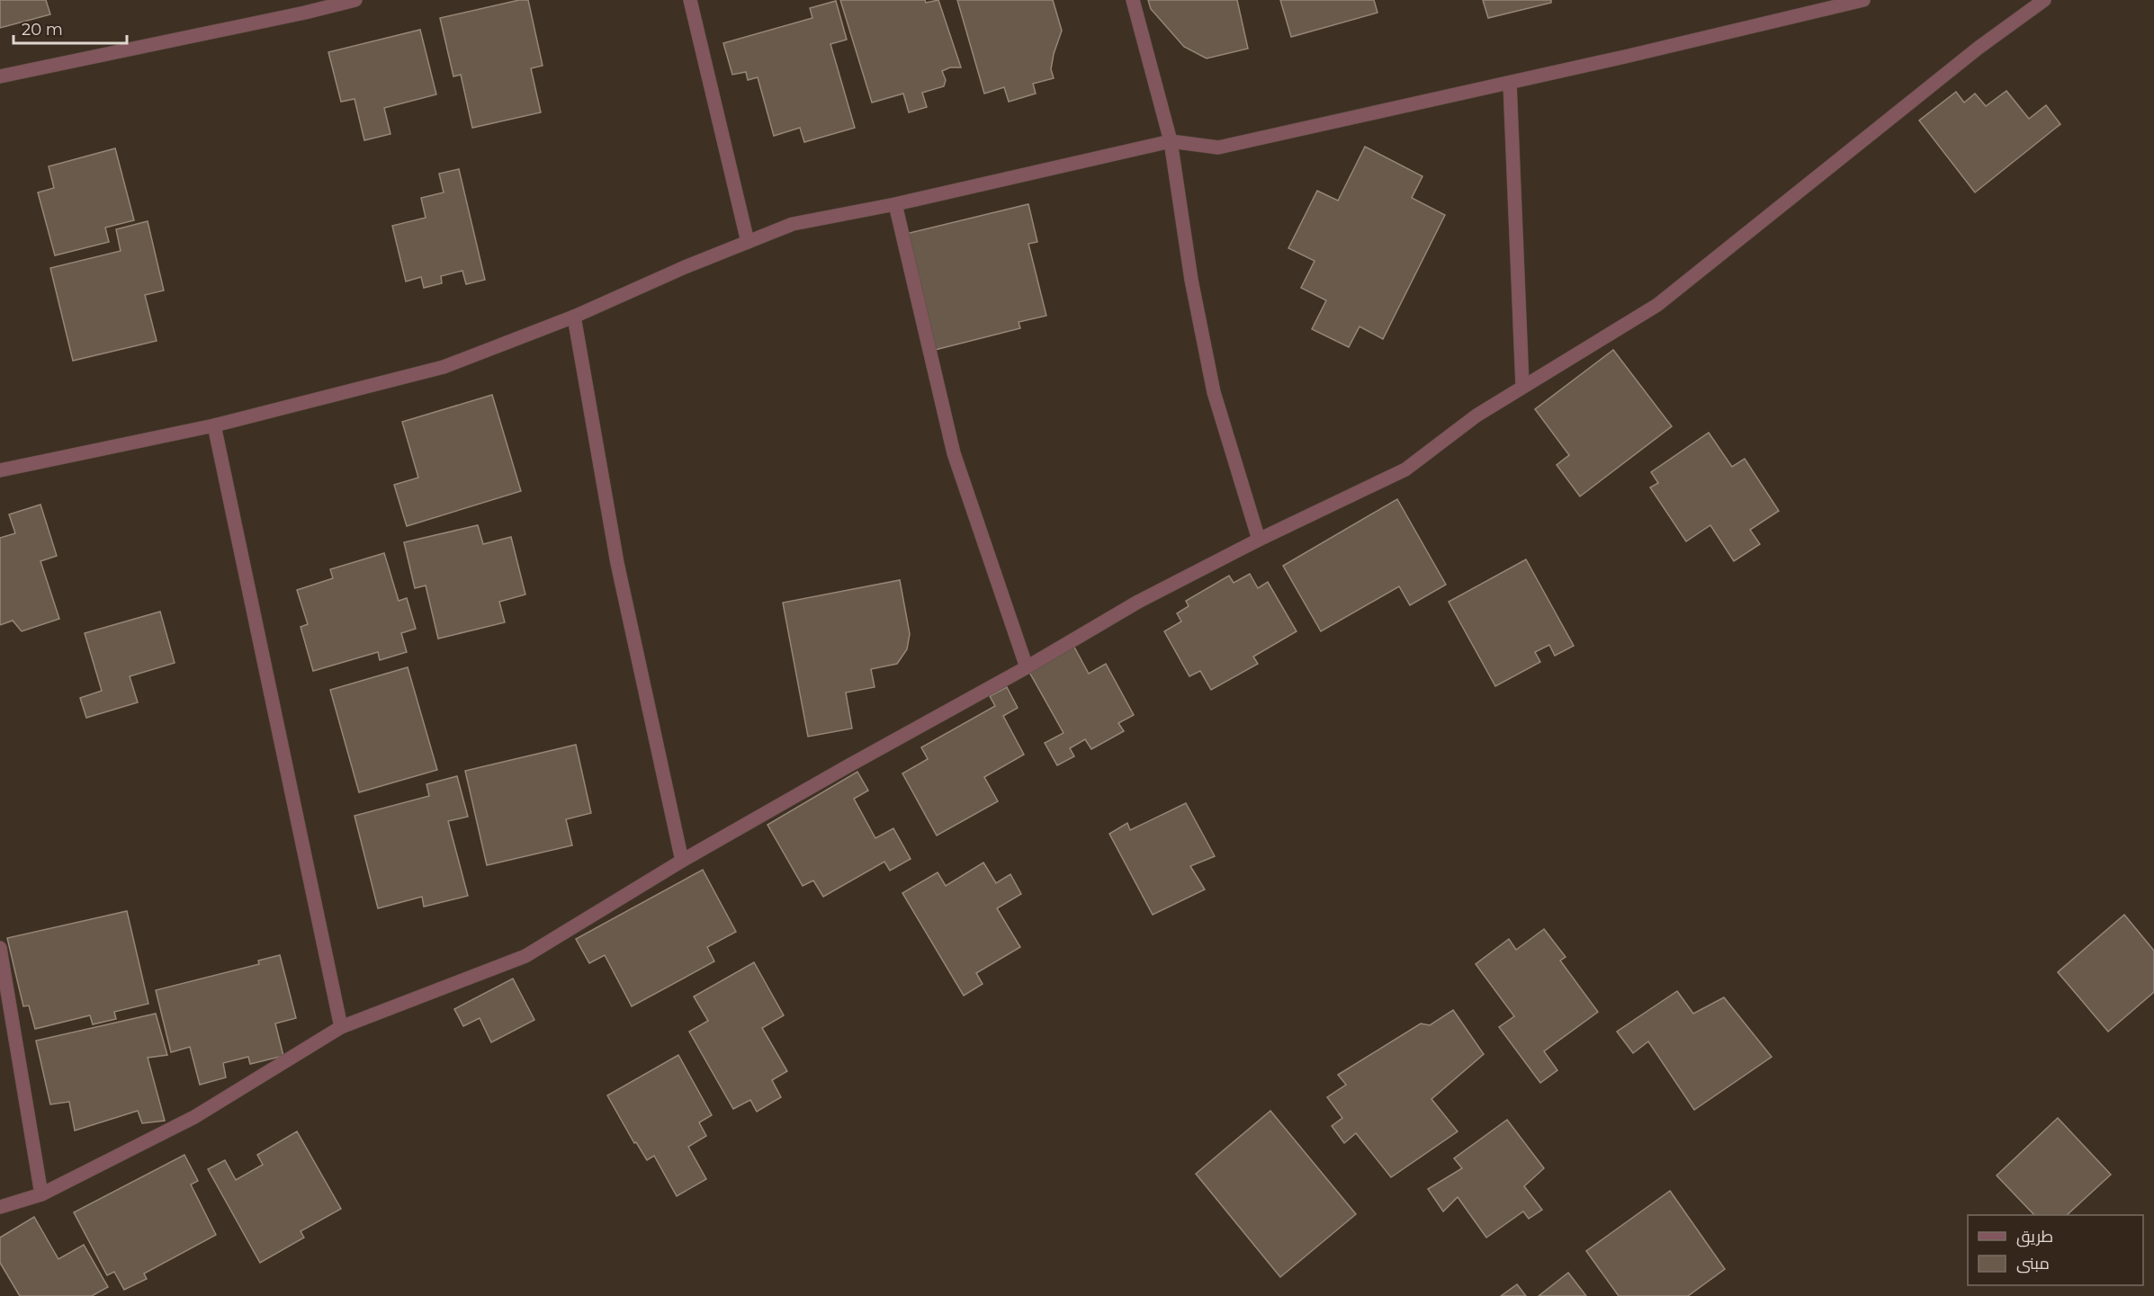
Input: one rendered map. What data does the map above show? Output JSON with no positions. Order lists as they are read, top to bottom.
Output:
{
  "legend": ["طريق", "مبنى"],
  "scale_bar": "20 m"
}
